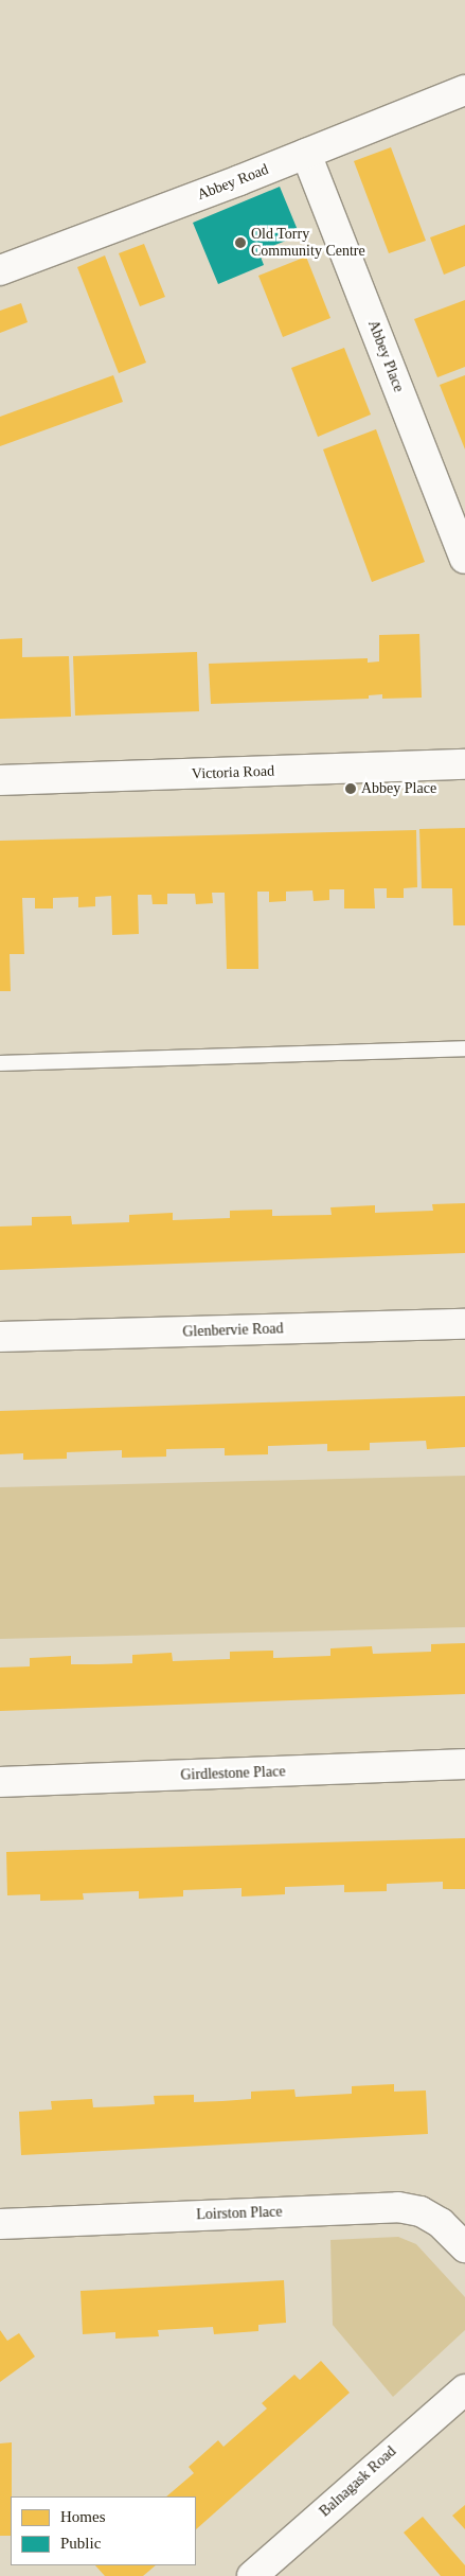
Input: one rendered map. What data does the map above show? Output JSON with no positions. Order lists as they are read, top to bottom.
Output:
{
  "streets": {
    "street": [
      "Abbey Road",
      "Abbey Place",
      "Victoria Road",
      "Glenbervie Road",
      "Girdlestone Place",
      "Loirston Place",
      "Balnagask Road"
    ]
  },
  "crossings": [
    ["Abbey Road", "Abbey Place"]
  ],
  "places": ["Old Torry Community Centre", "Abbey Place"],
  "legend": ["Homes", "Public"]
}
